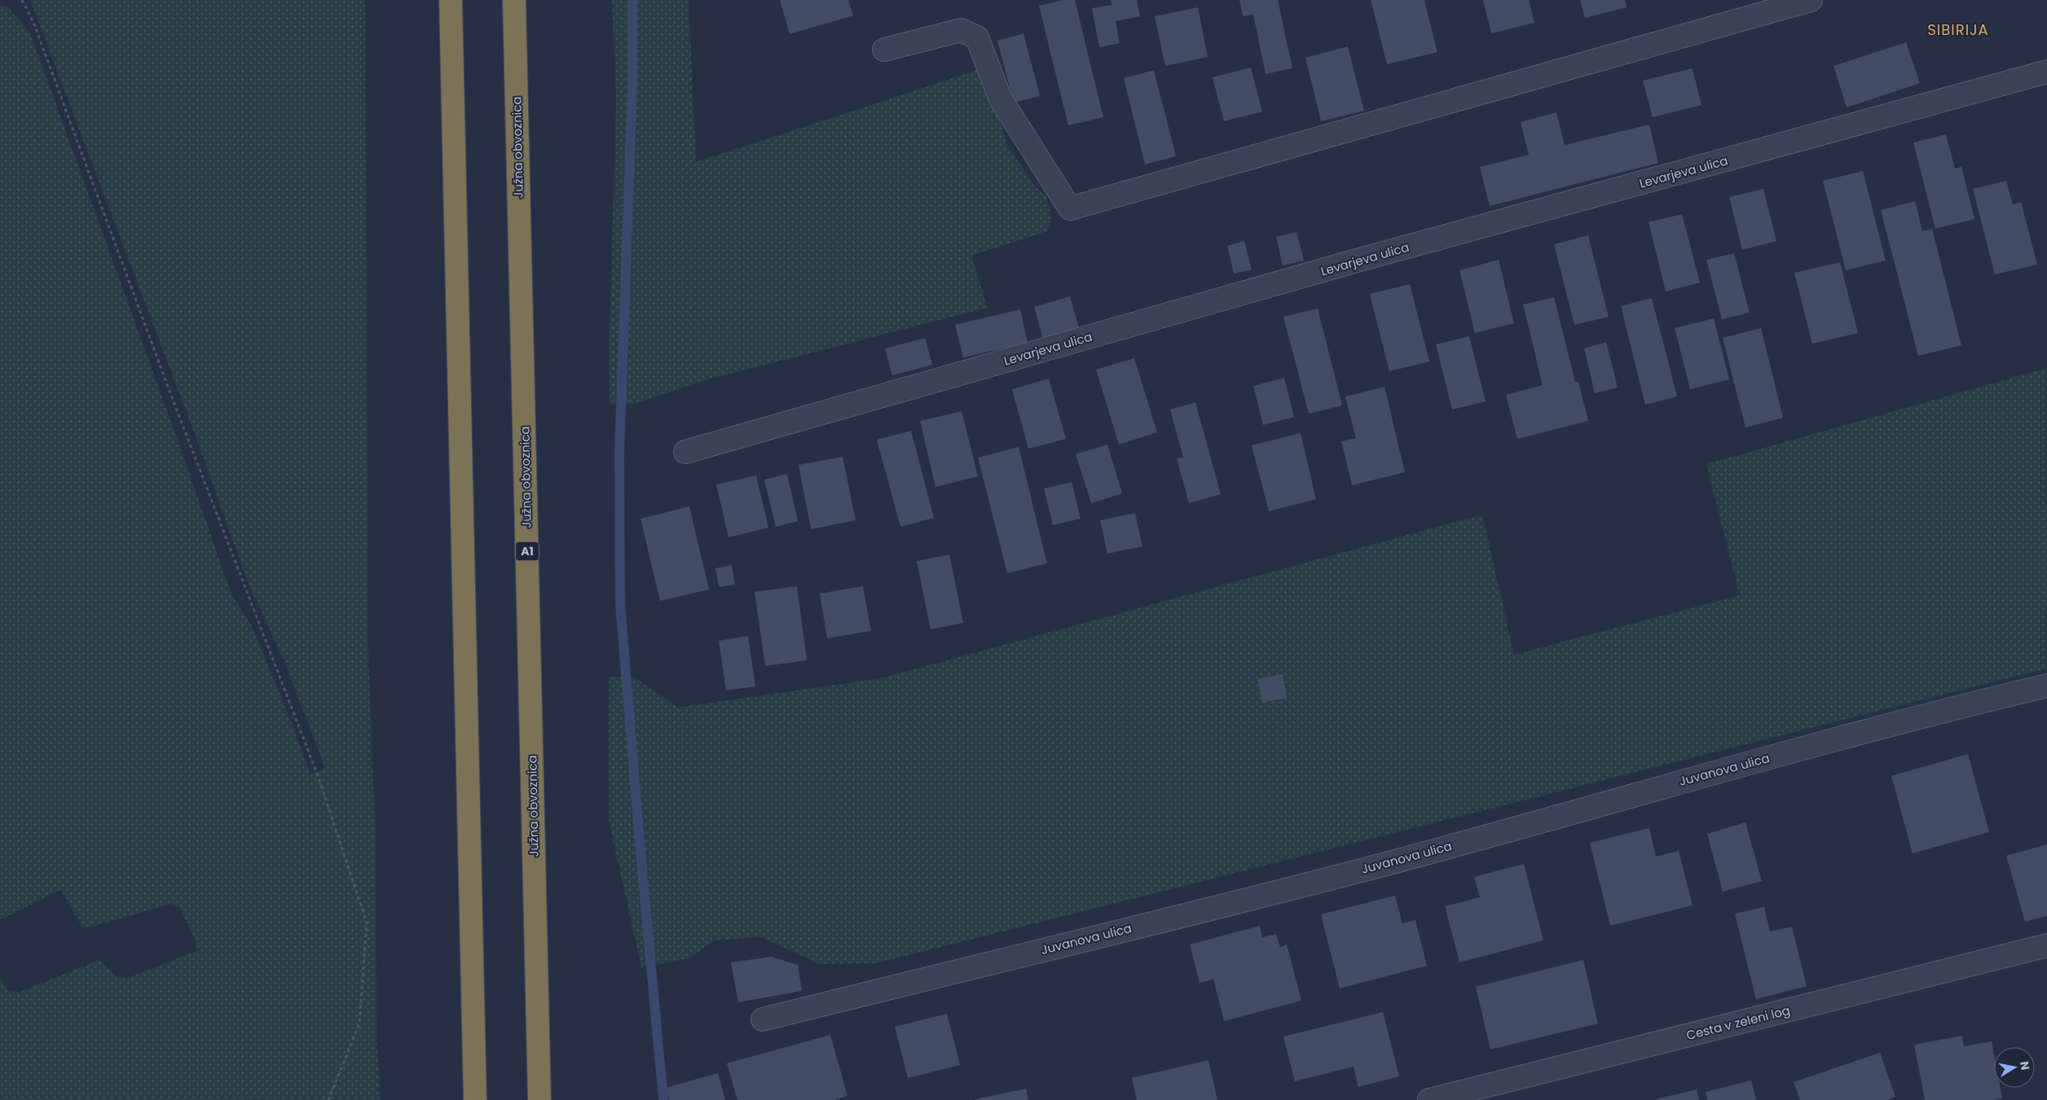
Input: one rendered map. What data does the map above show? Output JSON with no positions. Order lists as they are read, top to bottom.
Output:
{
  "streets": {
    "highway": ["Južna obvoznica", "A1"],
    "street": ["Levarjeva ulica", "Juvanova ulica", "Cesta v zeleni log"]
  },
  "districts": ["SIBIRIJA"],
  "north": "right"
}
